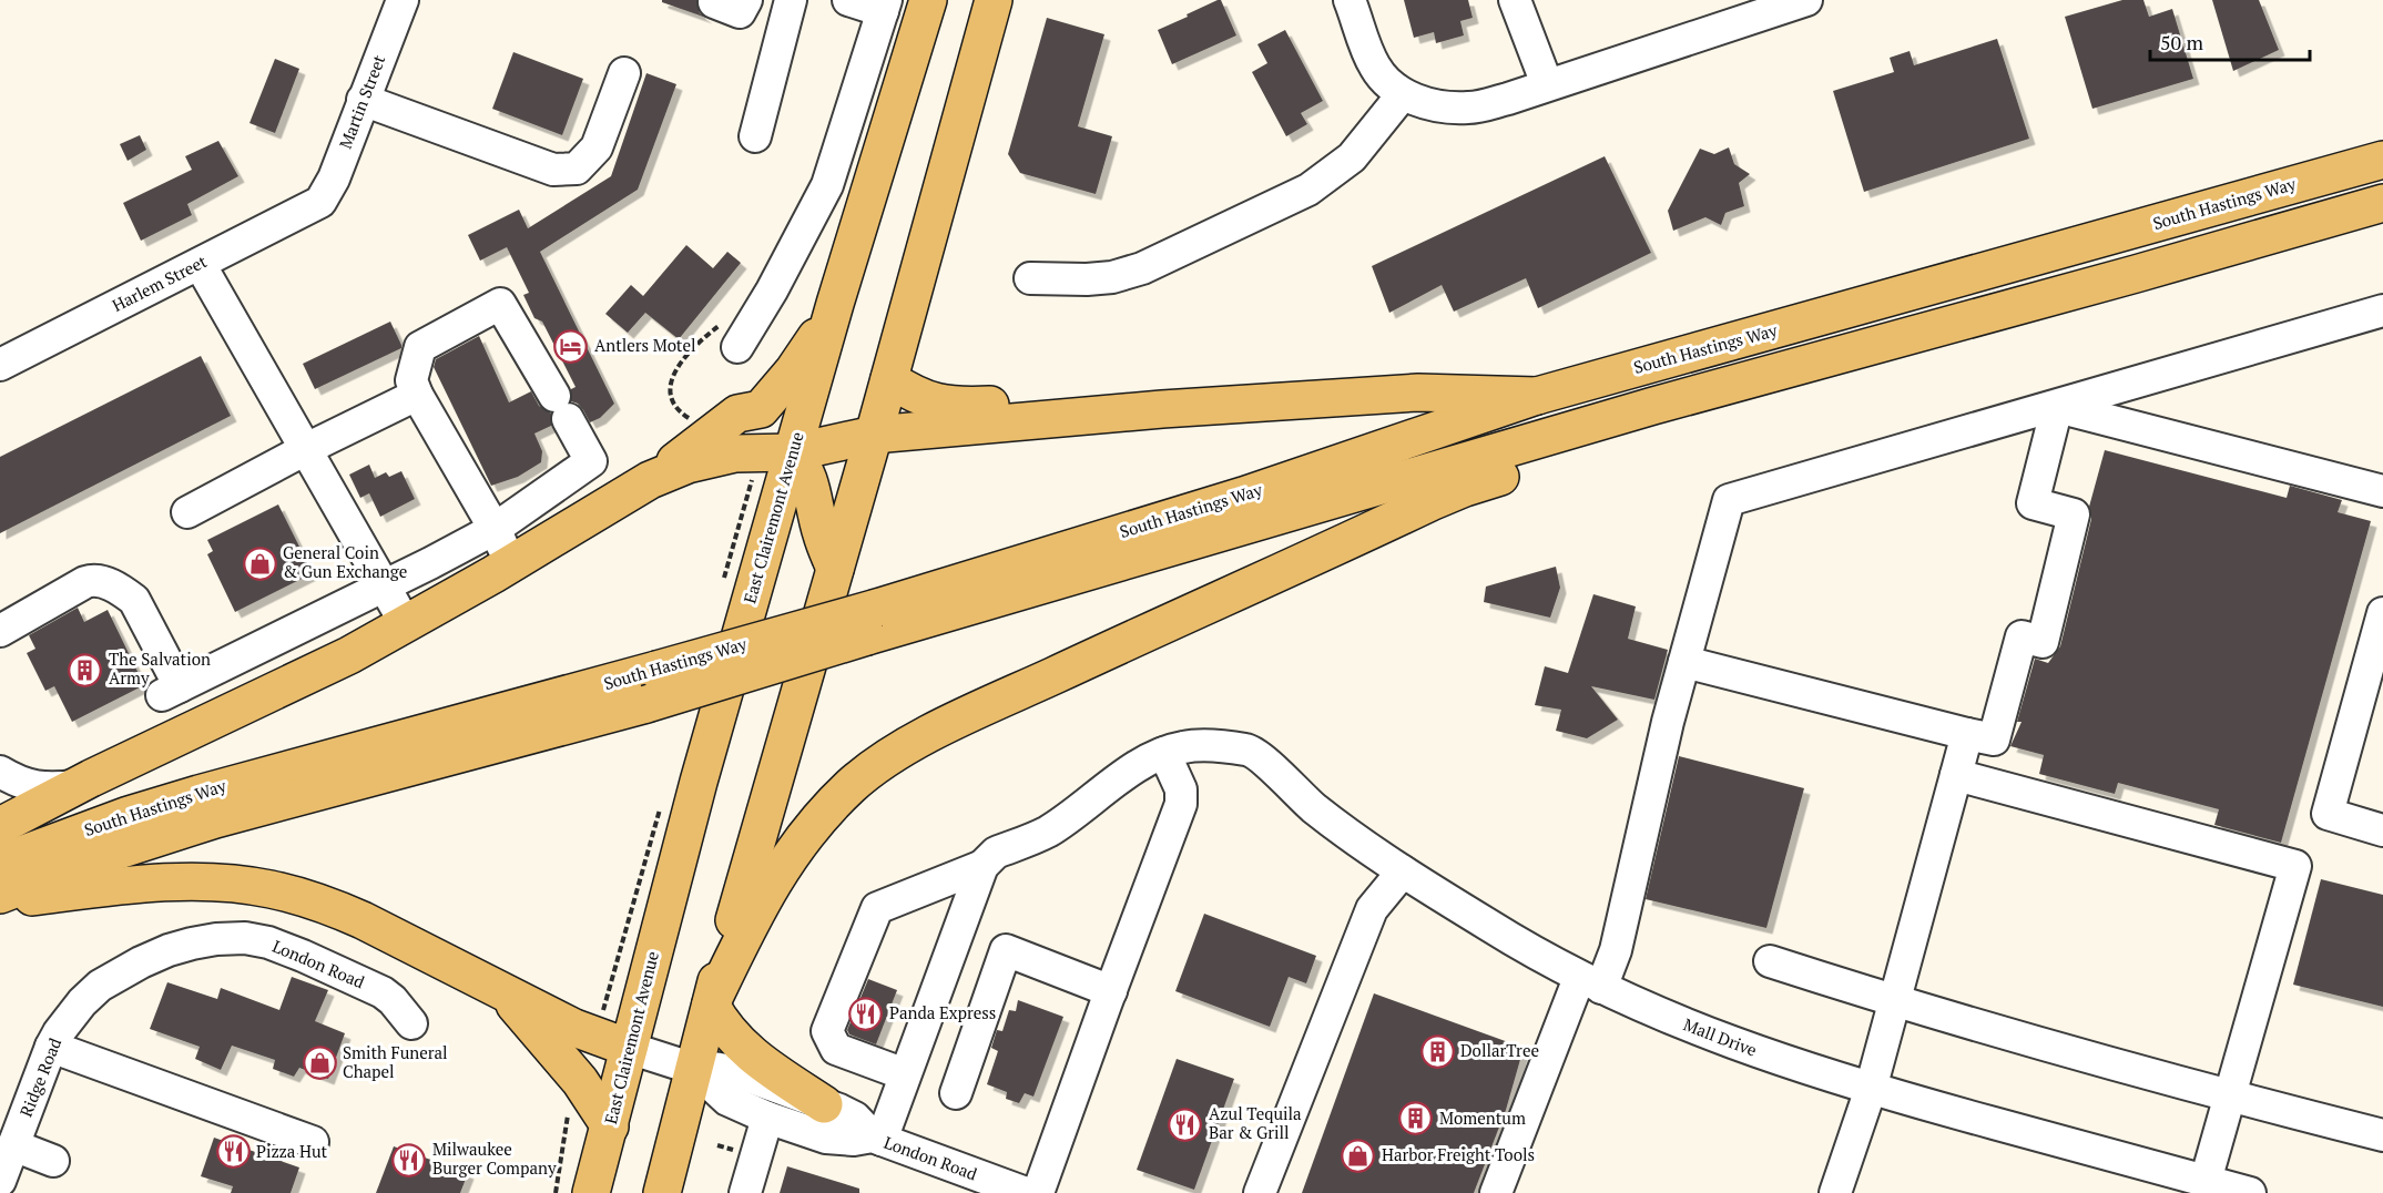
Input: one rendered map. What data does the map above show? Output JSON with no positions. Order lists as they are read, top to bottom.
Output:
{
  "streets": {
    "main road": ["South Hastings Way", "East Clairemont Avenue"],
    "street": [
      "Martin Street",
      "Harlem Street",
      "London Road",
      "Mall Drive",
      "Ridge Road"
    ]
  },
  "crossings": [
    ["Martin Street", "Harlem Street"],
    ["East Clairemont Avenue", "London Road"],
    ["London Road", "Ridge Road"]
  ],
  "places": {
    "hotel": ["Antlers Motel"],
    "shop": ["General Coin & Gun Exchange", "Smith Funeral Chapel", "Harbor Freight Tools"],
    "building": ["The Salvation Army", "DollarTree", "Momentum"],
    "restaurant": [
      "Panda Express",
      "Azul Tequila Bar & Grill",
      "Pizza Hut",
      "Milwaukee Burger Company"
    ]
  },
  "scale_bar": "50 m"
}
